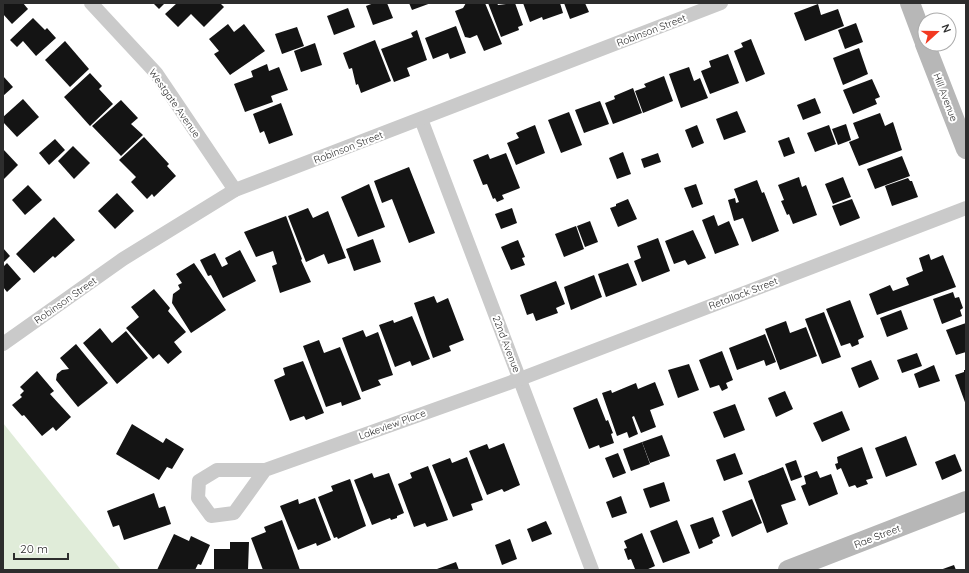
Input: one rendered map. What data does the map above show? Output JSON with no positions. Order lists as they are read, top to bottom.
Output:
{
  "streets": {
    "street": [
      "Robinson Street",
      "Hill Avenue",
      "Westgate Avenue",
      "Retallack Street",
      "22nd Avenue",
      "Lakeview Place",
      "Rae Street"
    ]
  },
  "crossings": [
    ["Robinson Street", "Westgate Avenue"],
    ["Robinson Street", "22nd Avenue"],
    ["Retallack Street", "22nd Avenue"],
    ["Retallack Street", "Lakeview Place"],
    ["22nd Avenue", "Lakeview Place"]
  ],
  "scale_bar": "20 m",
  "north": "right"
}
